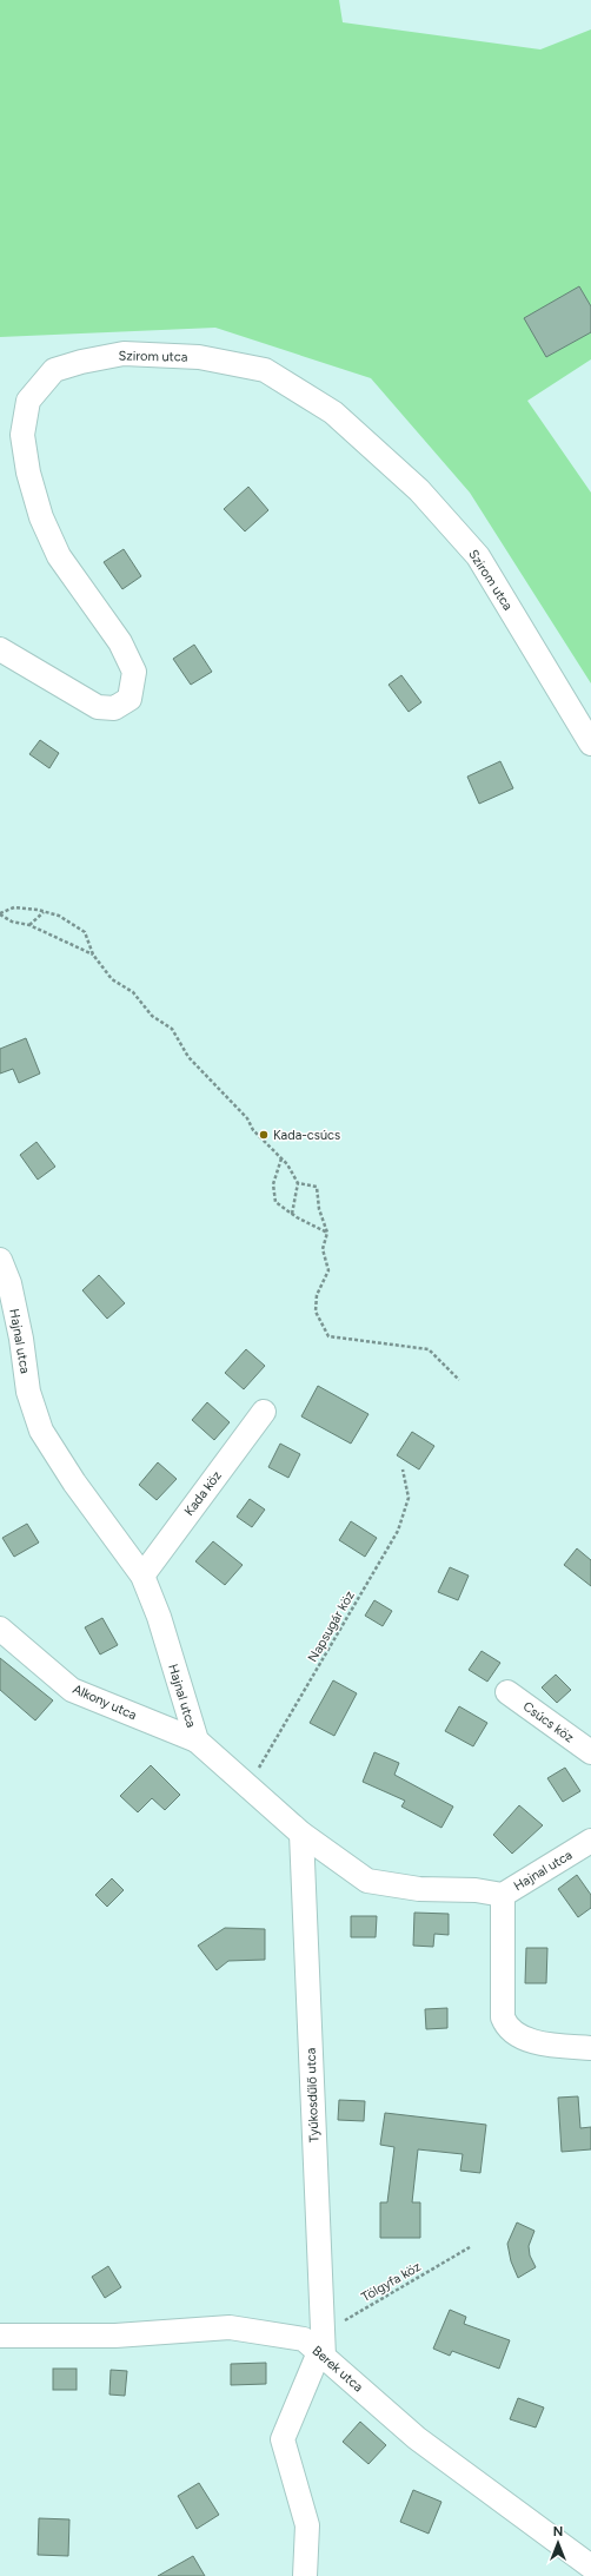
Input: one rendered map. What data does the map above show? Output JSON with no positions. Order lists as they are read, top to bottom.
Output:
{
  "streets": {
    "street": [
      "Szirom utca",
      "Hajnal utca",
      "Kada köz",
      "Alkony utca",
      "Csúcs köz",
      "Tyúkosdűlő utca",
      "Berek utca"
    ],
    "path": ["Napsugár köz", "Tölgyfa köz"]
  },
  "crossings": [
    ["Hajnal utca", "Kada köz"],
    ["Hajnal utca", "Napsugár köz"],
    ["Hajnal utca", "Alkony utca"],
    ["Hajnal utca", "Tyúkosdűlő utca"],
    ["Tyúkosdűlő utca", "Tölgyfa köz"],
    ["Tyúkosdűlő utca", "Berek utca"],
    ["Tölgyfa köz", "Berek utca"]
  ],
  "places": ["Kada-csúcs"],
  "north": "top"
}
